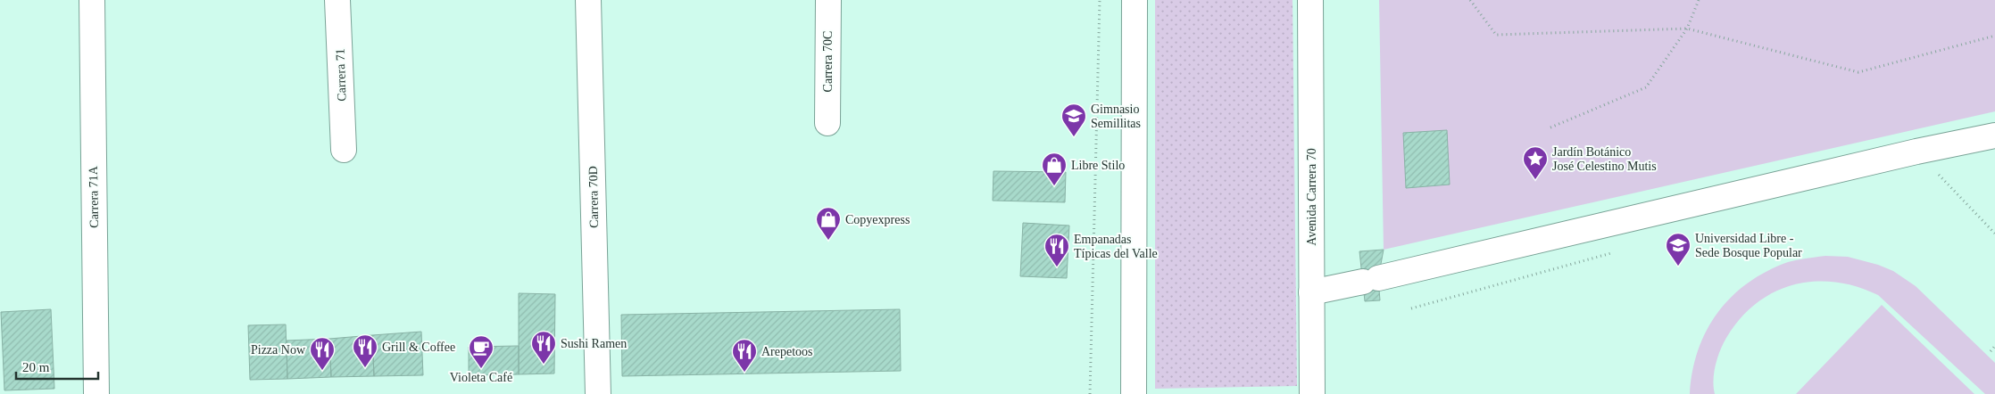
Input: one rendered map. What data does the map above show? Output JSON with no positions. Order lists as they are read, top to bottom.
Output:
{
  "streets": {
    "street": [
      "Carrera 70C",
      "Carrera 71",
      "Carrera 71A",
      "Carrera 70D",
      "Avenida Carrera 70"
    ]
  },
  "places": {
    "school or university": ["Gimnasio Semillitas", "Universidad Libre - Sede Bosque Popular"],
    "place": ["Jardín Botánico José Celestino Mutis"],
    "shop": ["Libre Stilo", "Copyexpress"],
    "restaurant": [
      "Empanadas Típicas del Valle",
      "Sushi Ramen",
      "Grill & Coffee",
      "Pizza Now",
      "Arepetoos"
    ],
    "cafe": ["Violeta Café"]
  },
  "scale_bar": "20 m"
}
